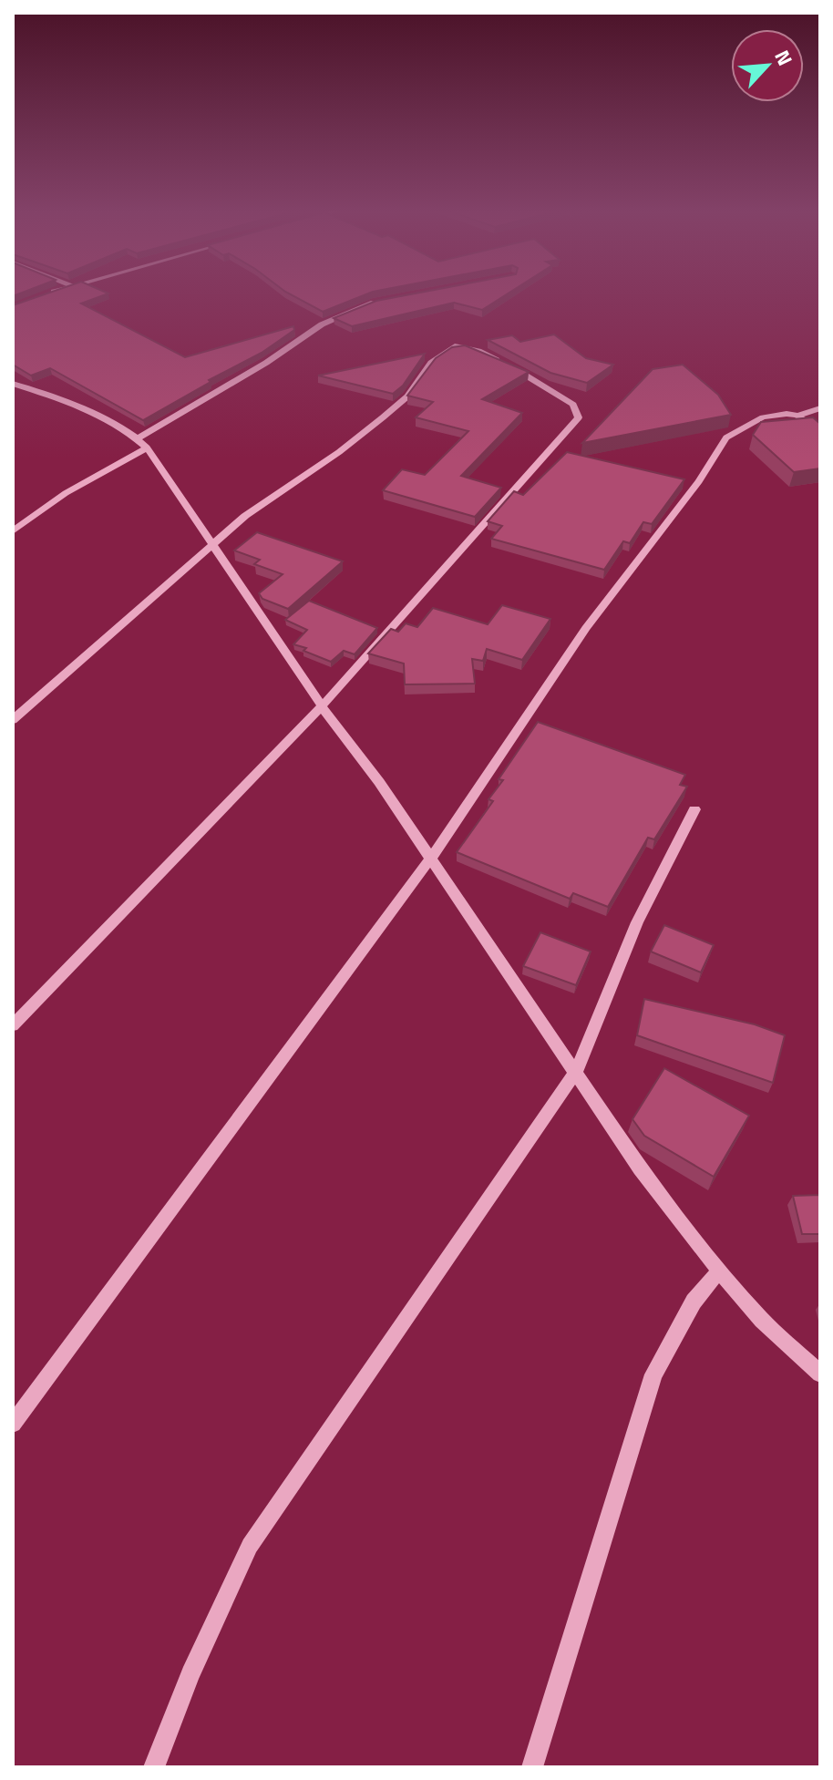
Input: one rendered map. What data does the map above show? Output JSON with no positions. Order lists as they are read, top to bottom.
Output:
{
  "north": "top right"
}
